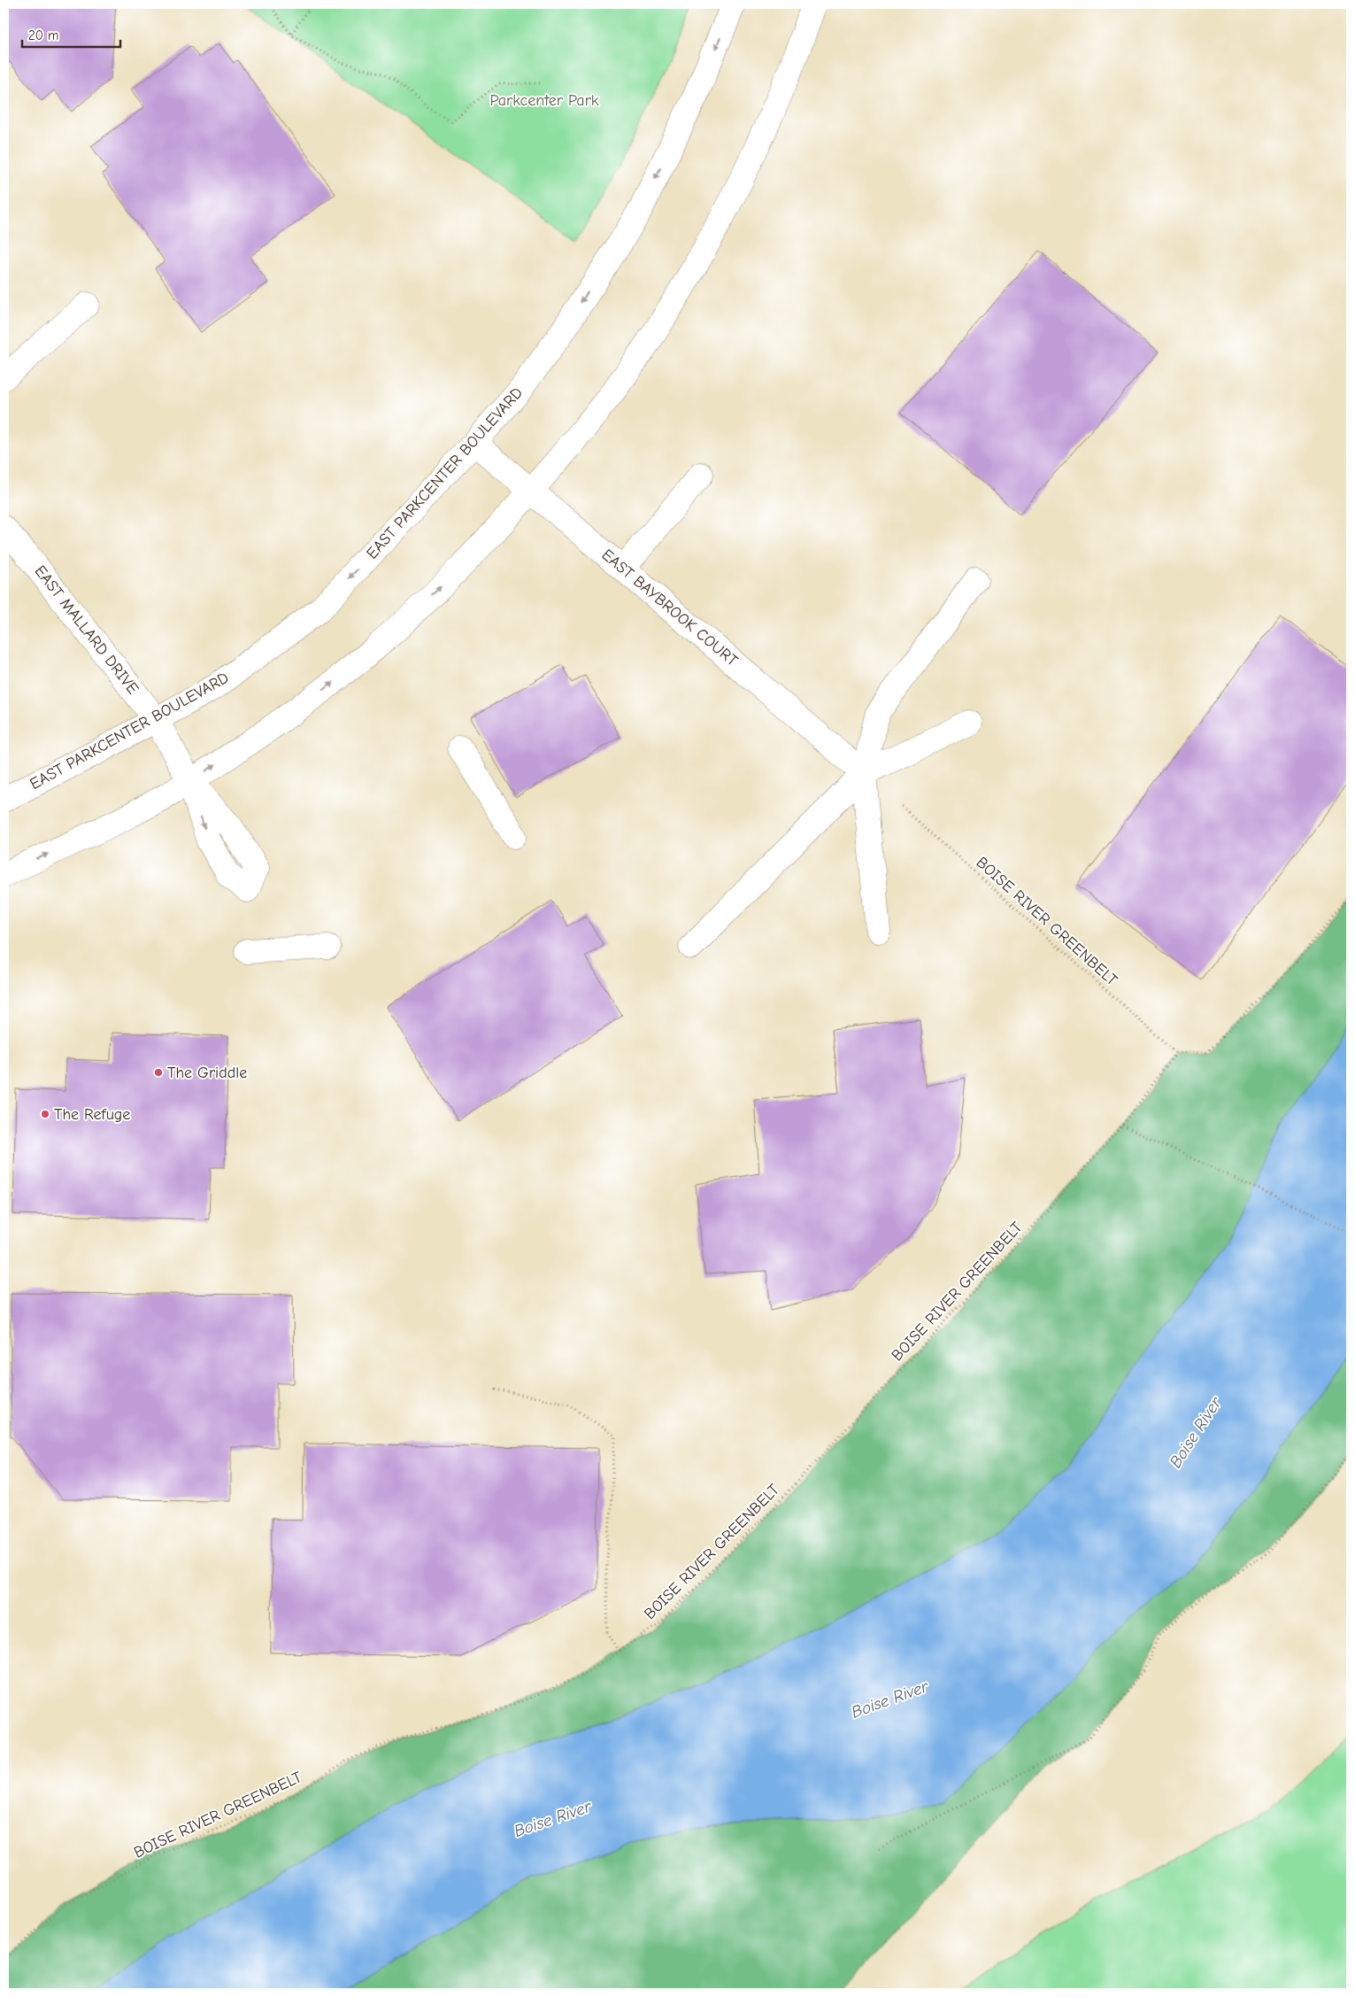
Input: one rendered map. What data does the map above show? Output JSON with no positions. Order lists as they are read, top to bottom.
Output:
{
  "streets": {
    "main road": ["EAST PARKCENTER BOULEVARD", "EAST BAYBROOK COURT", "EAST MALLARD DRIVE"],
    "path": ["BOISE RIVER GREENBELT"]
  },
  "crossings": [
    ["EAST PARKCENTER BOULEVARD", "EAST BAYBROOK COURT"],
    ["EAST PARKCENTER BOULEVARD", "EAST MALLARD DRIVE"]
  ],
  "water": ["Boise River"],
  "parks": ["Parkcenter Park"],
  "places": ["The Griddle", "The Refuge"],
  "scale_bar": "20 m"
}
